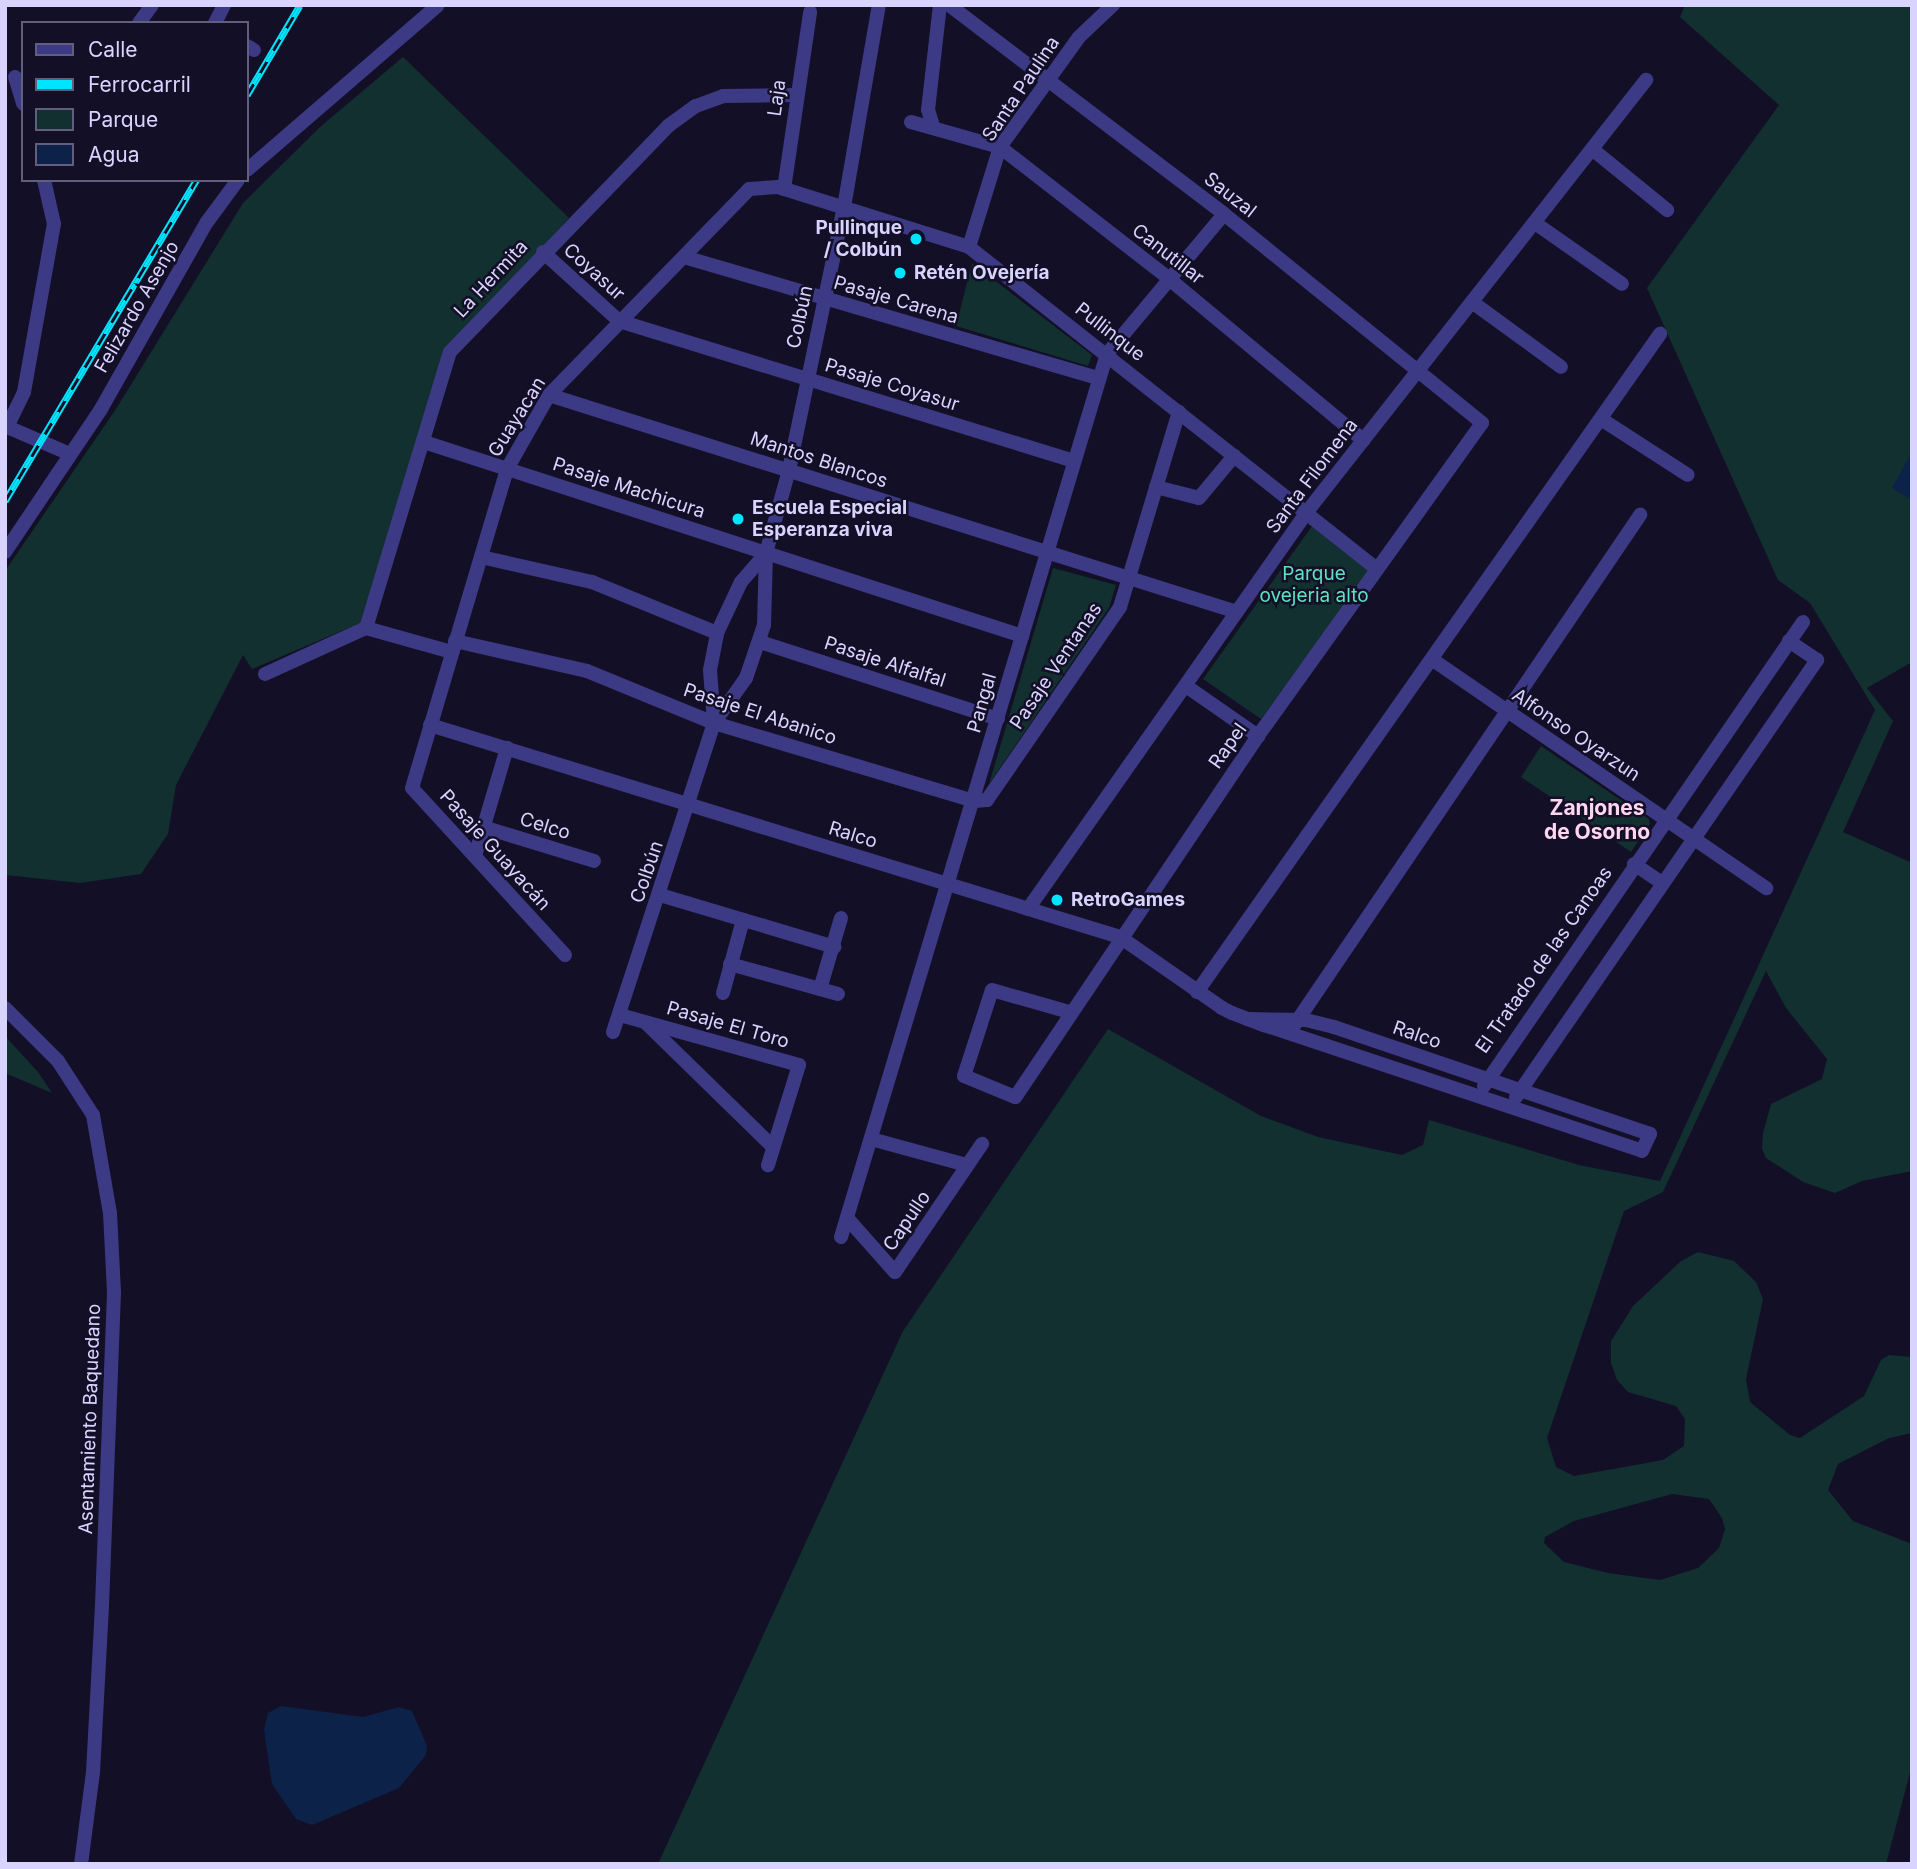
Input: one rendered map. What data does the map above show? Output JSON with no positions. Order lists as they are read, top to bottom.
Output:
{
  "streets": {
    "street": [
      "Santa Paulina",
      "Laja",
      "Sauzal",
      "Canutillar",
      "Coyasur",
      "La Hermita",
      "Pasaje Carena",
      "Felizardo Asenjo",
      "Colbún",
      "Pullinque",
      "Pasaje Coyasur",
      "Guayacan",
      "Mantos Blancos",
      "Santa Filomena",
      "Pasaje Machicura",
      "Pasaje Alfalfal",
      "Pasaje Ventanas",
      "Pangal",
      "Pasaje El Abanico",
      "Alfonso Oyarzun",
      "Rapel",
      "Celco",
      "Ralco",
      "Pasaje Guayacán",
      "El Tratado de las Canoas",
      "Pasaje El Toro",
      "Capullo",
      "Asentamiento Baquedano"
    ]
  },
  "crossings": [
    ["Santa Paulina", "Sauzal"],
    ["Santa Paulina", "Canutillar"],
    ["Santa Paulina", "Pullinque"],
    ["Laja", "La Hermita"],
    ["Laja", "Pullinque"],
    ["Laja", "Guayacan"],
    ["Sauzal", "Santa Filomena"],
    ["Sauzal", "Pangal"],
    ["Sauzal", "Rapel"],
    ["Canutillar", "Santa Filomena"],
    ["Canutillar", "Pangal"],
    ["Coyasur", "La Hermita"],
    ["Coyasur", "Pasaje Coyasur"],
    ["Coyasur", "Guayacan"],
    ["La Hermita", "Pasaje Machicura"],
    ["Pasaje Carena", "Colbún"],
    ["Pasaje Carena", "Guayacan"],
    ["Pasaje Carena", "Pangal"],
    ["Colbún", "Pullinque"],
    ["Colbún", "Pasaje Coyasur"],
    ["Colbún", "Mantos Blancos"],
    ["Colbún", "Pasaje Machicura"],
    ["Colbún", "Pasaje Alfalfal"],
    ["Colbún", "Pasaje El Abanico"],
    ["Colbún", "Ralco"],
    ["Colbún", "Pasaje El Toro"],
    ["Pullinque", "Guayacan"],
    ["Pullinque", "Santa Filomena"],
    ["Pullinque", "Pasaje Ventanas"],
    ["Pullinque", "Pangal"],
    ["Pullinque", "Rapel"],
    ["Pasaje Coyasur", "Guayacan"],
    ["Pasaje Coyasur", "Pangal"],
    ["Guayacan", "Mantos Blancos"],
    ["Guayacan", "Pasaje Machicura"],
    ["Guayacan", "Pasaje El Abanico"],
    ["Guayacan", "Ralco"],
    ["Guayacan", "Pasaje Guayacán"],
    ["Mantos Blancos", "Santa Filomena"],
    ["Mantos Blancos", "Pasaje Ventanas"],
    ["Mantos Blancos", "Pangal"],
    ["Santa Filomena", "Ralco"],
    ["Pasaje Machicura", "Pangal"],
    ["Pasaje Alfalfal", "Pangal"],
    ["Pasaje Ventanas", "Pangal"],
    ["Pasaje Ventanas", "Pasaje El Abanico"],
    ["Pangal", "Pasaje El Abanico"],
    ["Pangal", "Ralco"],
    ["Pangal", "Capullo"],
    ["Alfonso Oyarzun", "El Tratado de las Canoas"],
    ["Rapel", "Ralco"],
    ["Ralco", "Pasaje Guayacán"],
    ["Ralco", "El Tratado de las Canoas"]
  ],
  "districts": ["Zanjones de Osorno"],
  "parks": ["Parque ovejeria alto"],
  "places": [
    "Pullinque / Colbún",
    "Retén Ovejería",
    "Escuela Especial Esperanza viva",
    "RetroGames"
  ],
  "legend": [
    "Calle",
    "Ferrocarril",
    "Parque",
    "Agua"
  ]
}
